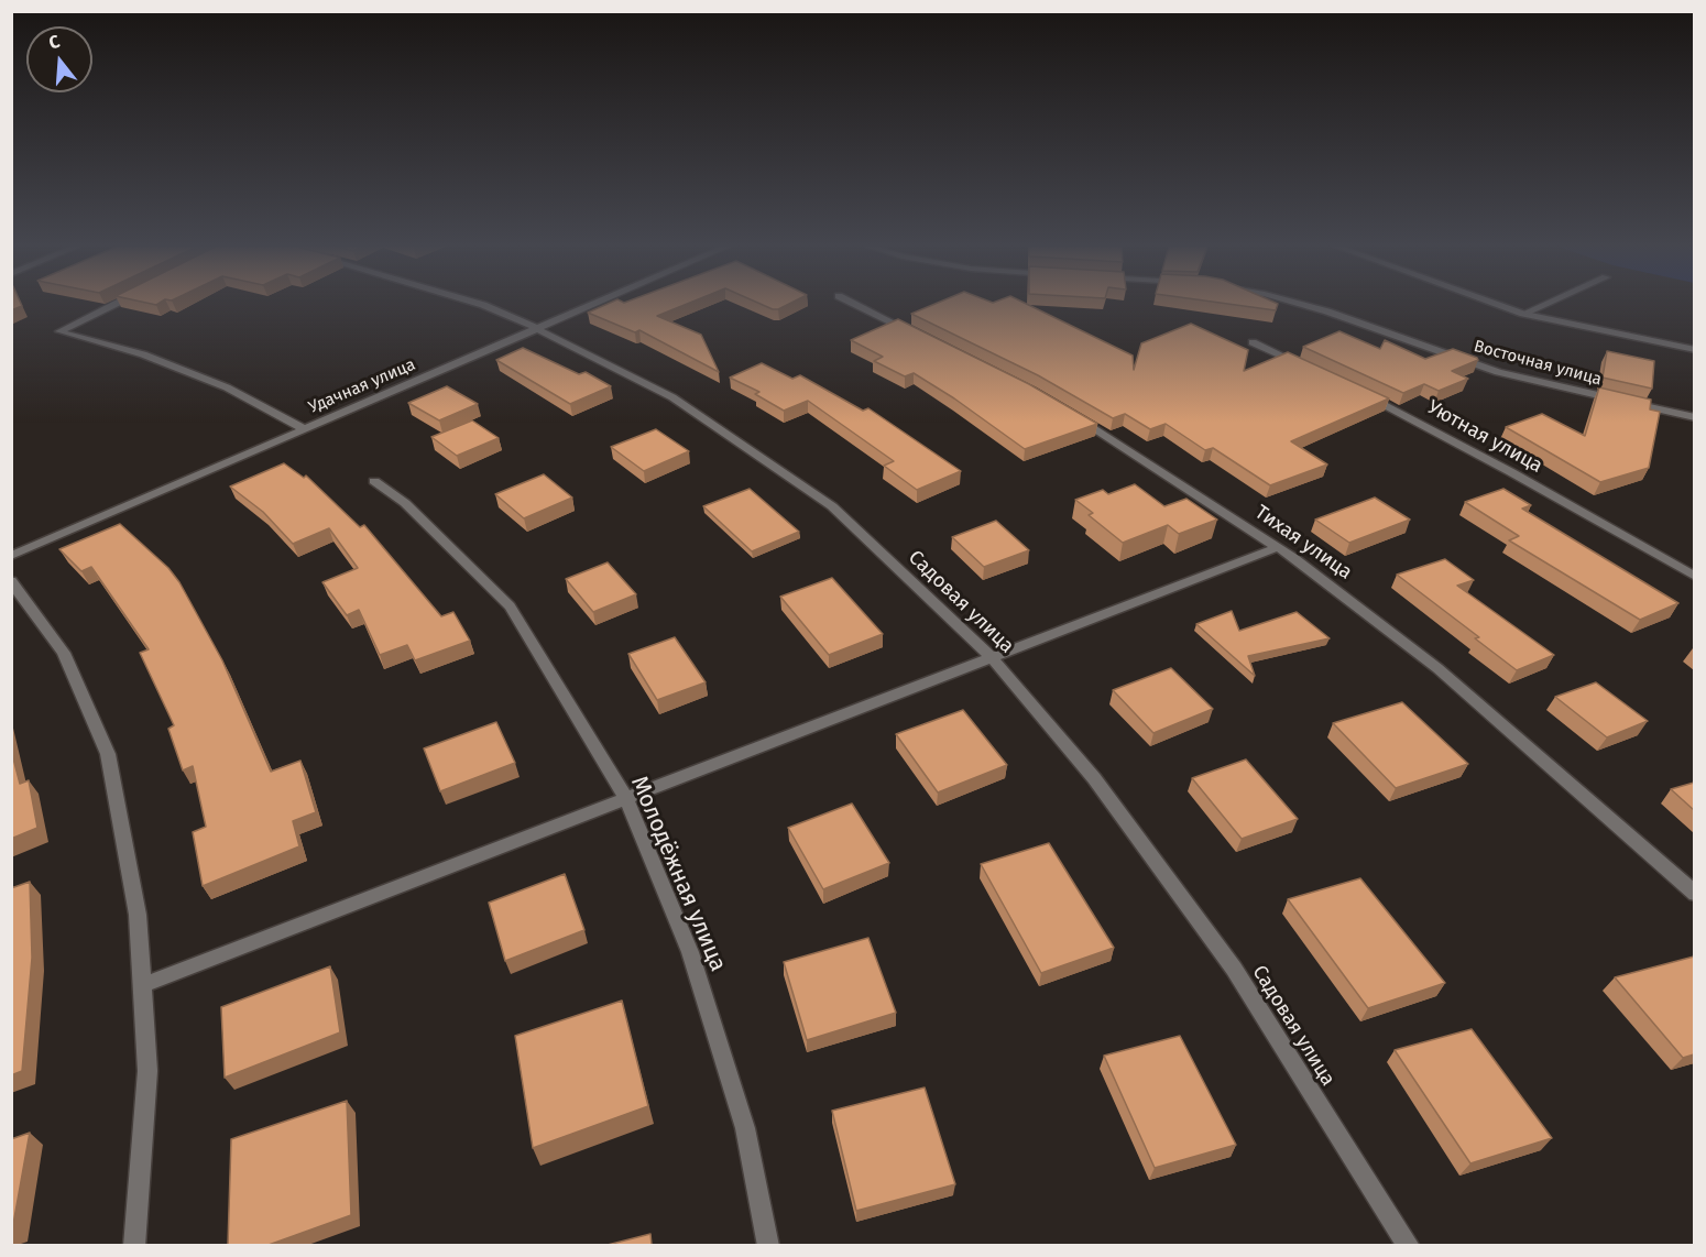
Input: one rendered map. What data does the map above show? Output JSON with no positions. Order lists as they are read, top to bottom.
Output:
{
  "streets": {
    "street": [
      "Восточная улица",
      "Удачная улица",
      "Уютная улица",
      "Тихая улица",
      "Садовая улица",
      "Молодёжная улица"
    ]
  },
  "crossings": [
    ["Удачная улица", "Садовая улица"]
  ],
  "north": "top"
}
